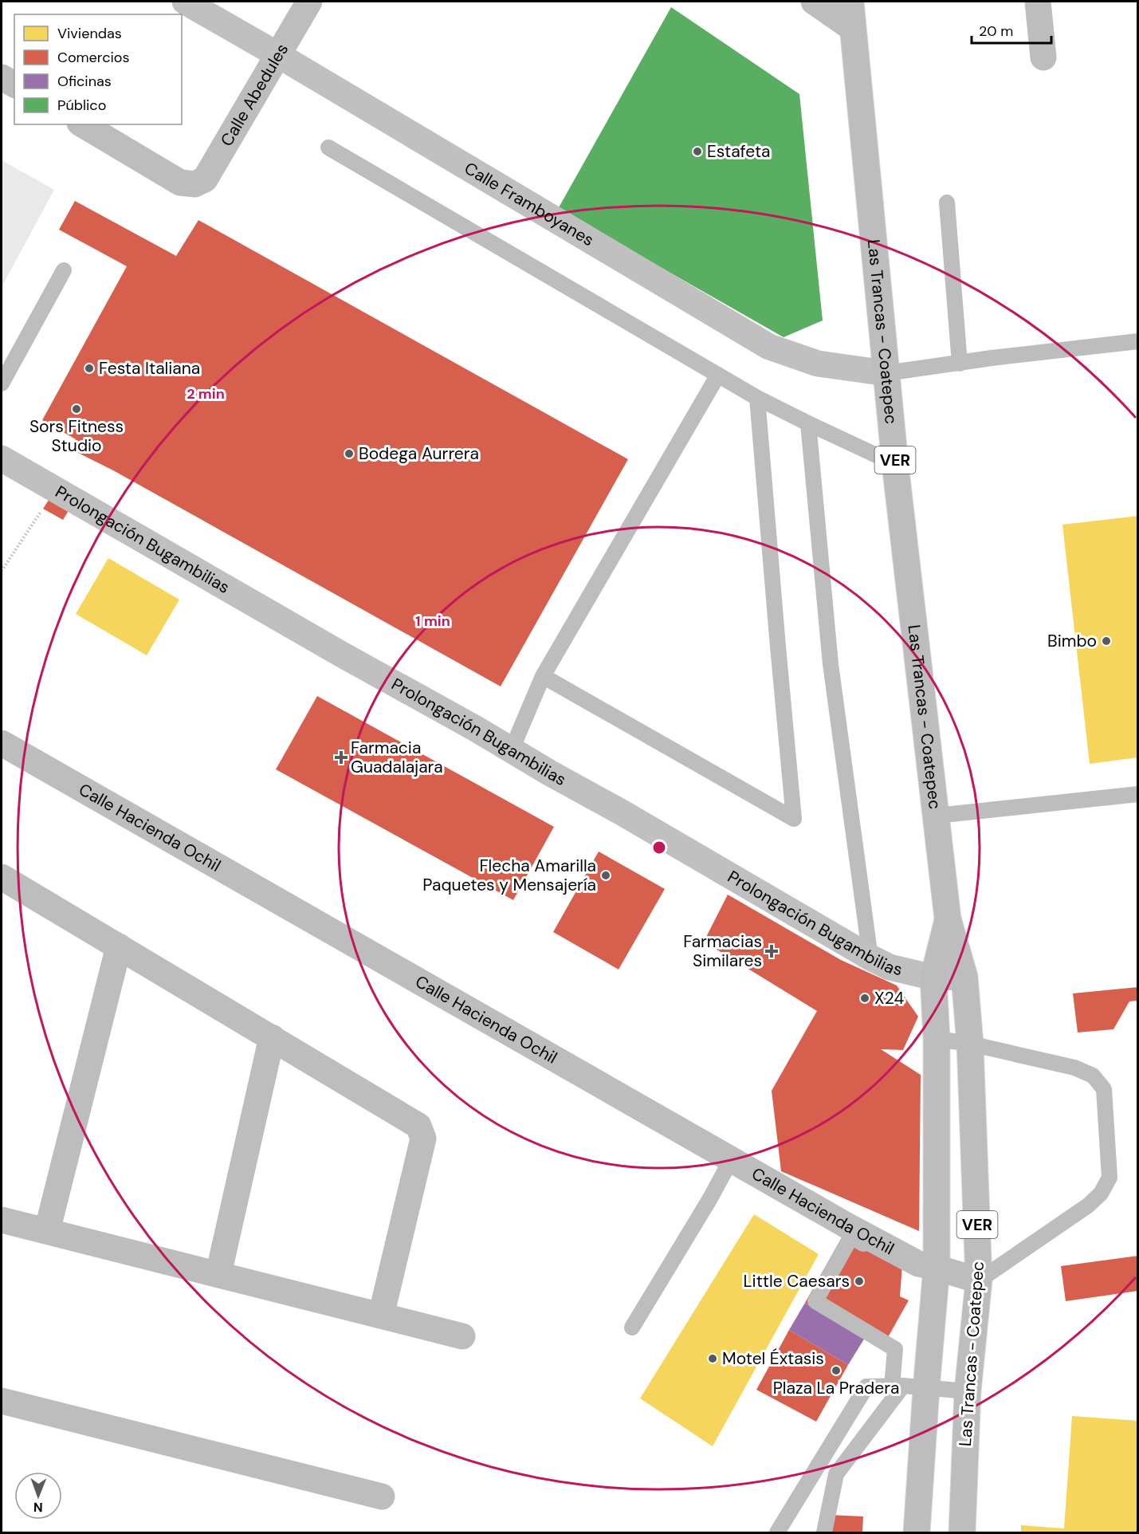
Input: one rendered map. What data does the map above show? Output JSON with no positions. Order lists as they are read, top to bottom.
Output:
{
  "streets": {
    "street": [
      "Calle Abedules",
      "Calle Framboyanes",
      "Las Trancas - Coatepec",
      "VER",
      "Prolongación Bugambilias",
      "Calle Hacienda Ochil"
    ]
  },
  "crossings": [
    ["Calle Abedules", "Calle Framboyanes"],
    ["Calle Framboyanes", "Las Trancas - Coatepec"],
    ["Las Trancas - Coatepec", "Prolongación Bugambilias"],
    ["Las Trancas - Coatepec", "Calle Hacienda Ochil"]
  ],
  "places": {
    "other": [
      "Estafeta",
      "Festa Italiana",
      "Sors Fitness Studio",
      "Bodega Aurrera",
      "Bimbo",
      "Flecha Amarilla Paquetes y Mensajería",
      "X24",
      "Little Caesars",
      "Motel Éxtasis",
      "Plaza La Pradera"
    ],
    "health": ["Farmacia Guadalajara", "Farmacias Similares"]
  },
  "legend": [
    "Viviendas",
    "Comercios",
    "Oficinas",
    "Público"
  ],
  "scale_bar": "20 m",
  "north": "bottom",
  "rings": ["2 min", "1 min"]
}
